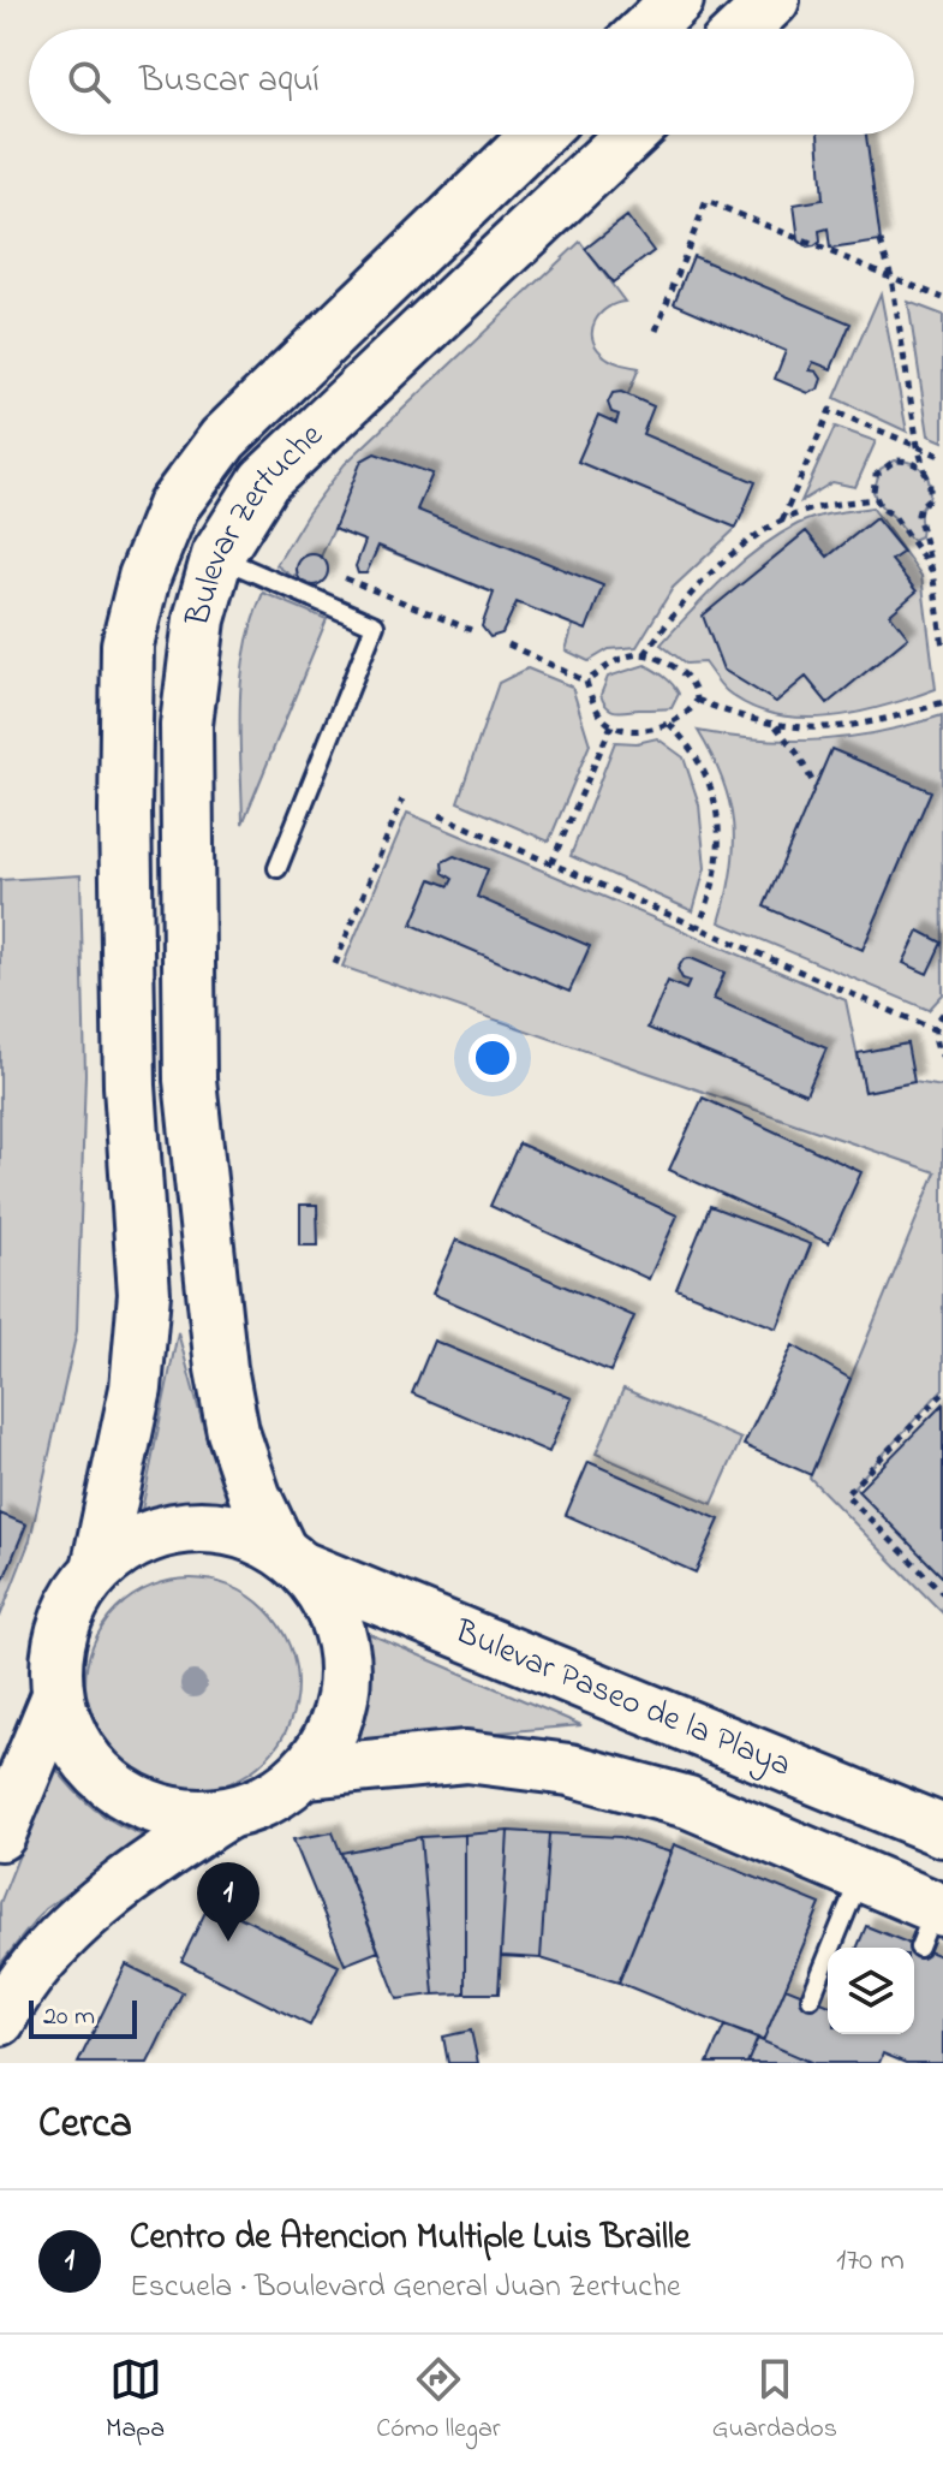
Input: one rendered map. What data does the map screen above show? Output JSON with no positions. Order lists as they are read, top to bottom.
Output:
{
  "streets": {
    "main road": ["Bulevar Zertuche", "Bulevar Paseo de la Playa"]
  },
  "crossings": [
    ["Bulevar Zertuche", "Bulevar Paseo de la Playa"]
  ],
  "scale_bar": "20 m",
  "page": {
    "search": "Buscar aquí",
    "pins": "1",
    "scale": "20 m",
    "heading": "Cerca",
    "list": [
      {
        "mark": "1",
        "name": "Centro de Atencion Multiple Luis Braille",
        "note": "Escuela · Boulevard General Juan Zertuche",
        "value": "170 m"
      }
    ],
    "nav": ["Mapa", "Cómo llegar", "Guardados"]
  }
}
